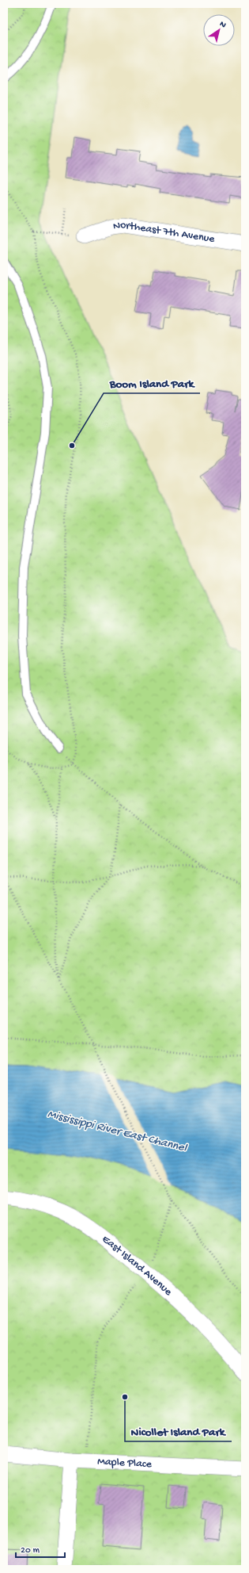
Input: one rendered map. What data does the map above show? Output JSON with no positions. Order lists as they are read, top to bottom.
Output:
{
  "streets": {
    "street": ["Northeast 7th Avenue", "East Island Avenue", "Maple Place"]
  },
  "water": ["Mississippi River East Channel"],
  "places": ["Boom Island Park", "Nicollet Island Park"],
  "scale_bar": "20 m",
  "north": "top right"
}
